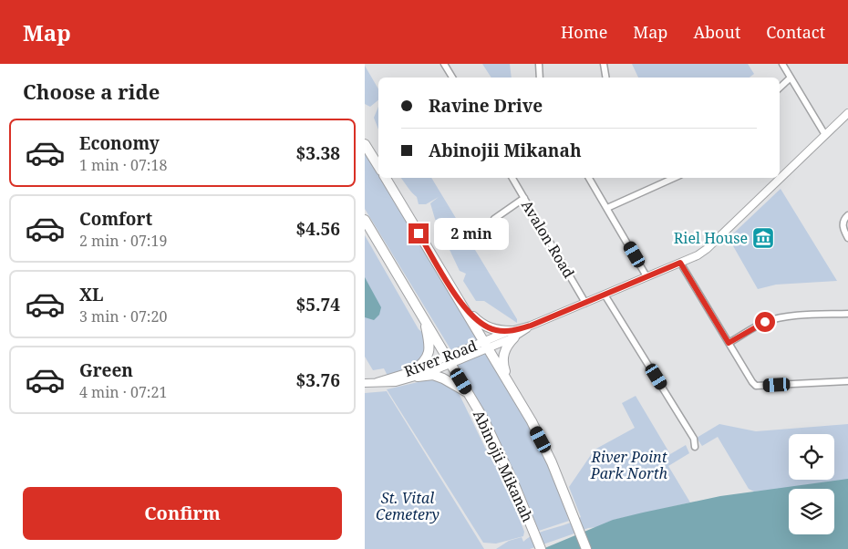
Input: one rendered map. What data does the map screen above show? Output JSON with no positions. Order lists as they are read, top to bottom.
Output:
{
  "streets": {
    "main road": ["Abinojii Mikanah"],
    "street": ["Avalon Road", "River Road"]
  },
  "crossings": [
    ["Avalon Road", "River Road"],
    ["River Road", "Abinojii Mikanah"]
  ],
  "parks": ["River Point Park North", "St. Vital Cemetery"],
  "places": {
    "museum": ["Riel House"]
  },
  "page": {
    "header": "Map",
    "nav": [
      "Home",
      "Map",
      "About",
      "Contact"
    ],
    "heading": "Choose a ride",
    "banner": ["Ravine Drive", "Abinojii Mikanah"],
    "list": [
      {
        "name": "Economy",
        "note": "1 min · 07:18",
        "value": "$3.38"
      },
      {
        "name": "Comfort",
        "note": "2 min · 07:19",
        "value": "$4.56"
      },
      {
        "name": "XL",
        "note": "3 min · 07:20",
        "value": "$5.74"
      },
      {
        "name": "Green",
        "note": "4 min · 07:21",
        "value": "$3.76"
      }
    ],
    "bubble": "2 min",
    "buttons": "Confirm"
  }
}
